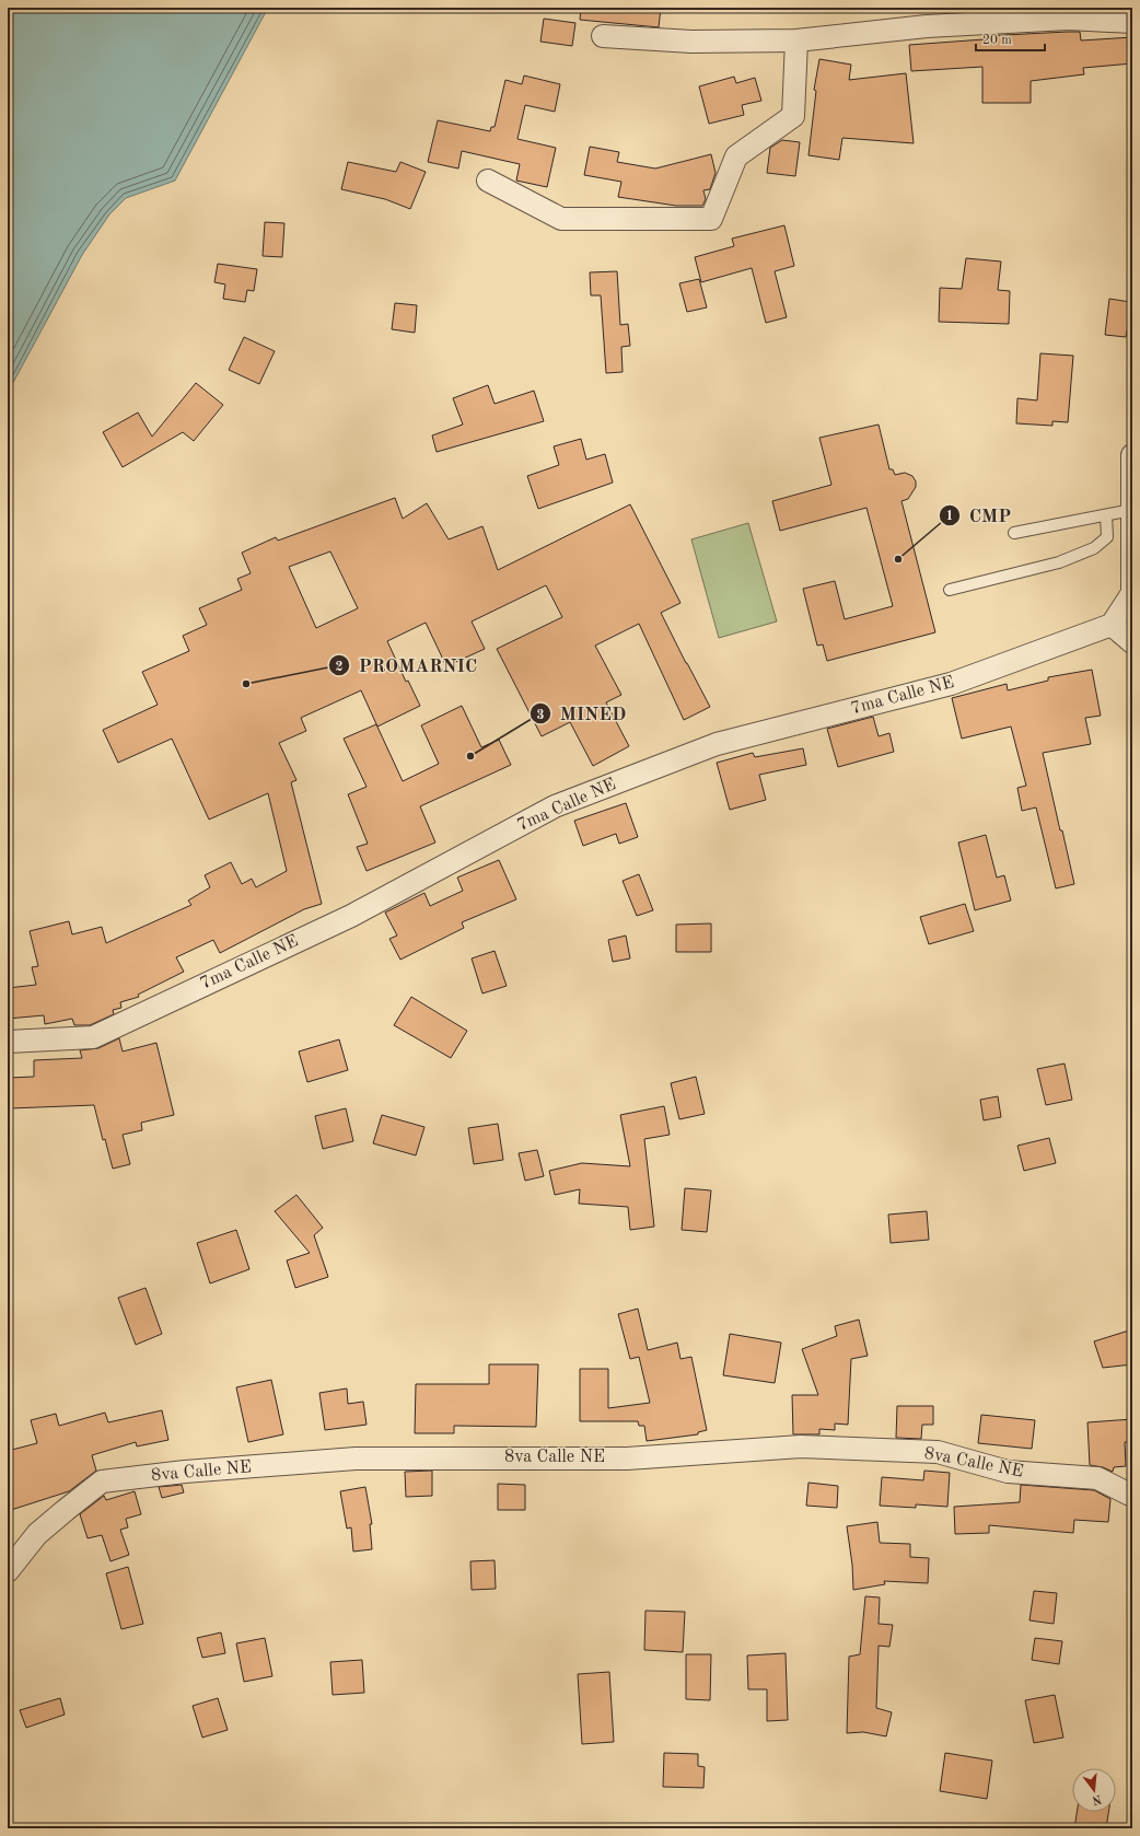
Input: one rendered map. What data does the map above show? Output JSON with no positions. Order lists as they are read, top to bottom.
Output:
{
  "streets": {
    "street": ["7ma Calle NE", "8va Calle NE"]
  },
  "places": ["CMP", "PROMARNIC", "MINED"],
  "scale_bar": "20 m",
  "north": "bottom"
}
